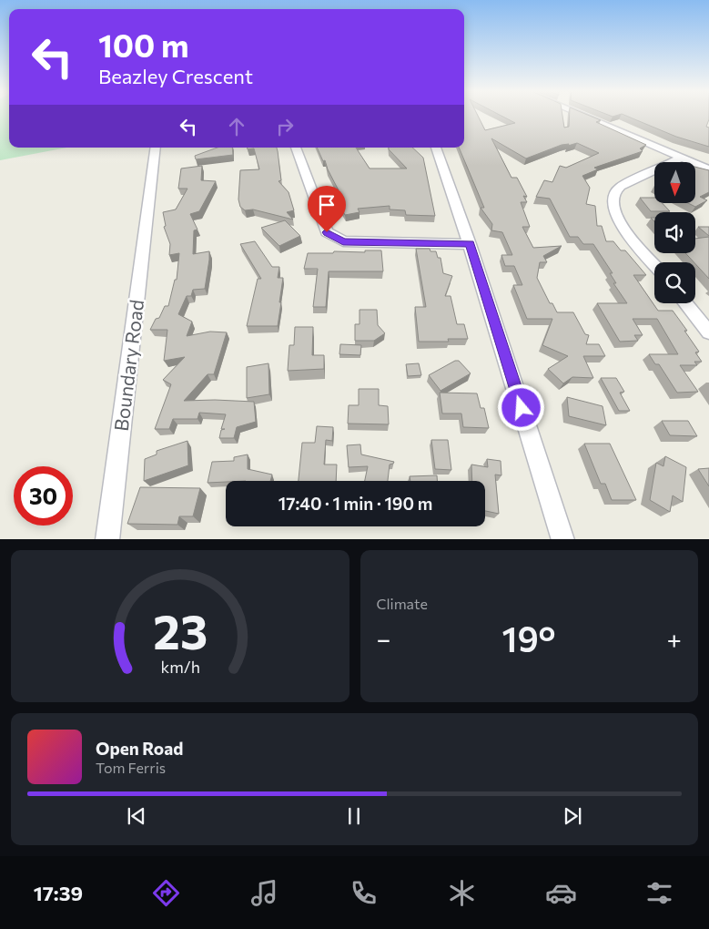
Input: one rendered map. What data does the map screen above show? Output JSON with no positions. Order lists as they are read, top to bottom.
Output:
{
  "streets": {
    "street": ["Boundary Road"]
  },
  "north": "bottom",
  "page": {
    "turn": ["100 m", "Beazley Crescent"],
    "limit": "30",
    "trip": "17:40 · 1 min · 190 m",
    "tile": "Climate",
    "heat": ["−", "19°", "+"],
    "song": ["Open Road", "Tom Ferris"],
    "tabs": "17:39",
    "gauge": ["23", "km/h"]
  }
}
